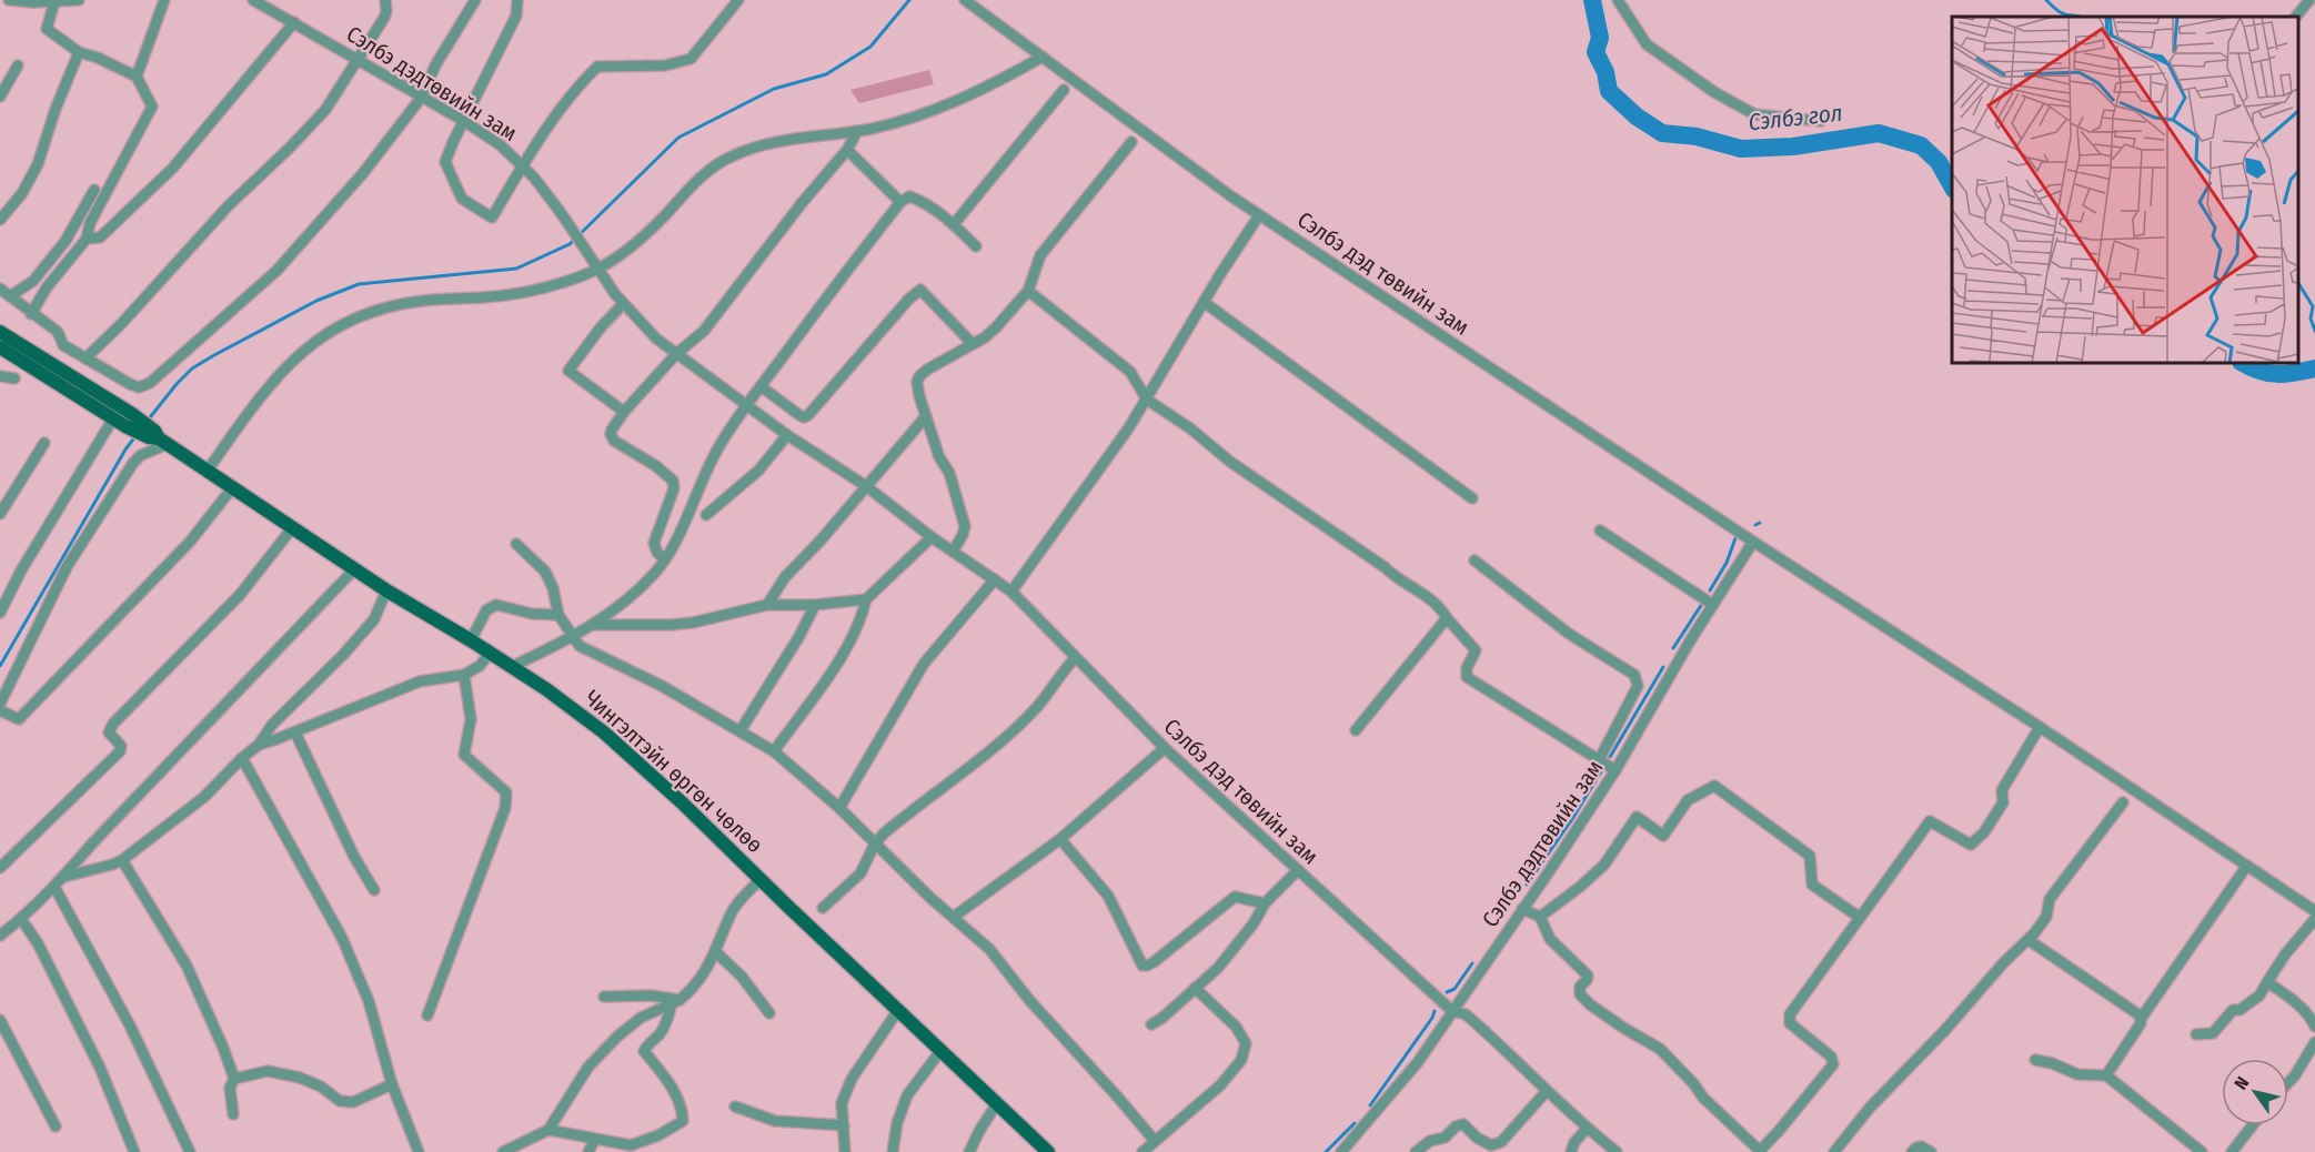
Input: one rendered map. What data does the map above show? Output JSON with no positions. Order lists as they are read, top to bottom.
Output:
{
  "streets": {
    "main road": ["Чингэлтэйн өргөн чөлөө"],
    "street": ["Сэлбэ дэдтөвийн зам", "Сэлбэ дэд төвийн зам"]
  },
  "crossings": [
    ["Сэлбэ дэдтөвийн зам", "Сэлбэ дэд төвийн зам"]
  ],
  "water": ["Сэлбэ гол"],
  "north": "top left"
}
